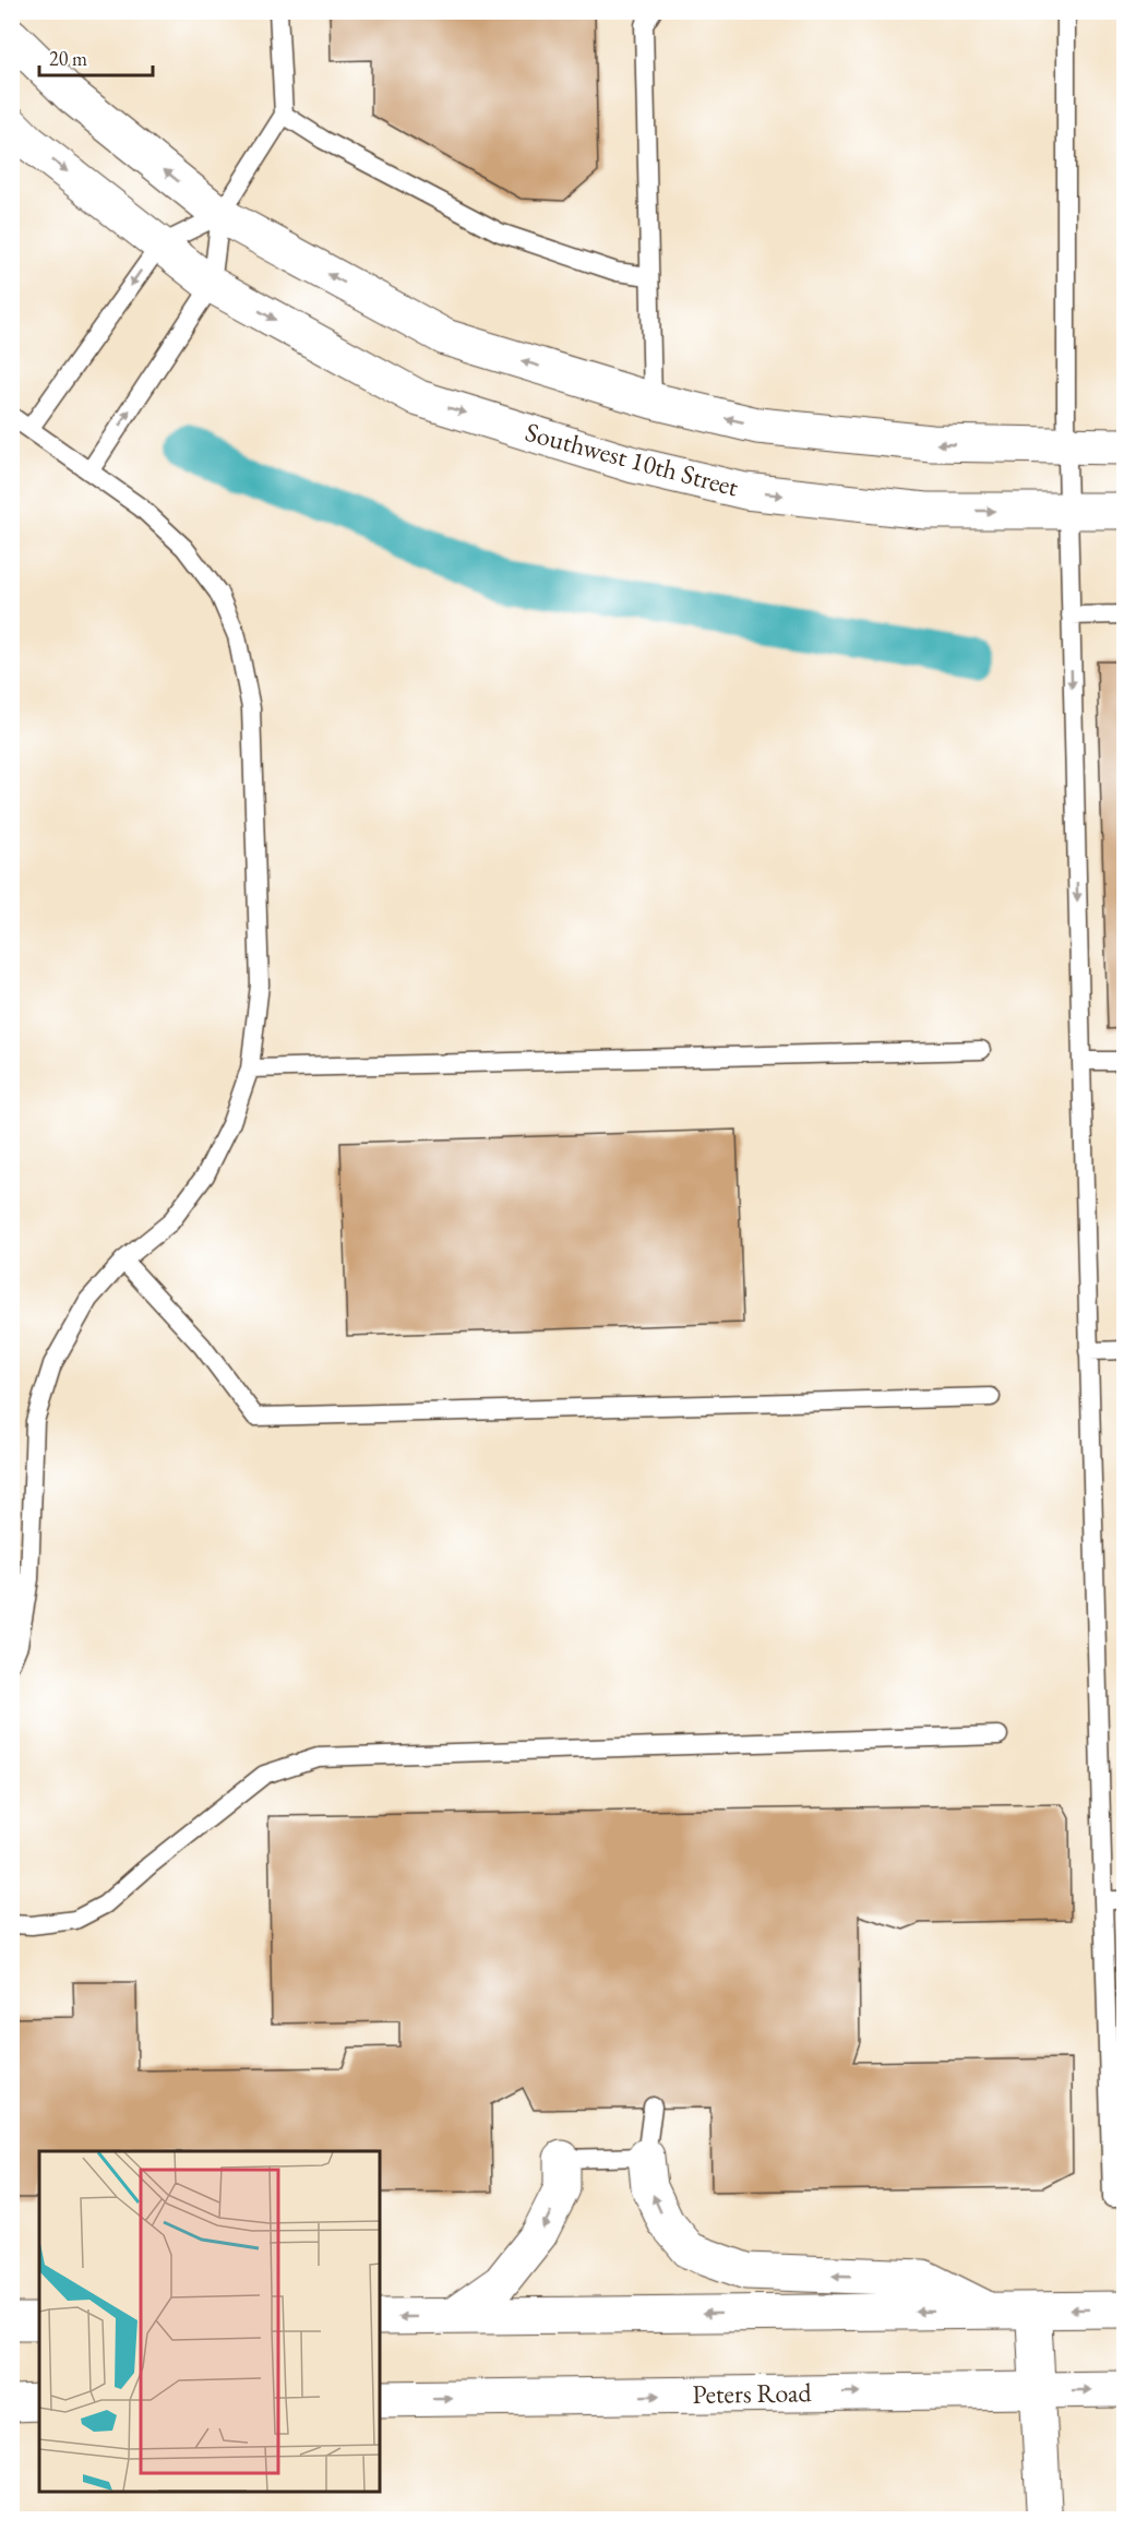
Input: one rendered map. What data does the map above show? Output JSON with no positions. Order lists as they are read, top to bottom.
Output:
{
  "streets": {
    "street": ["Southwest 10th Street", "Peters Road"]
  },
  "scale_bar": "20 m"
}
